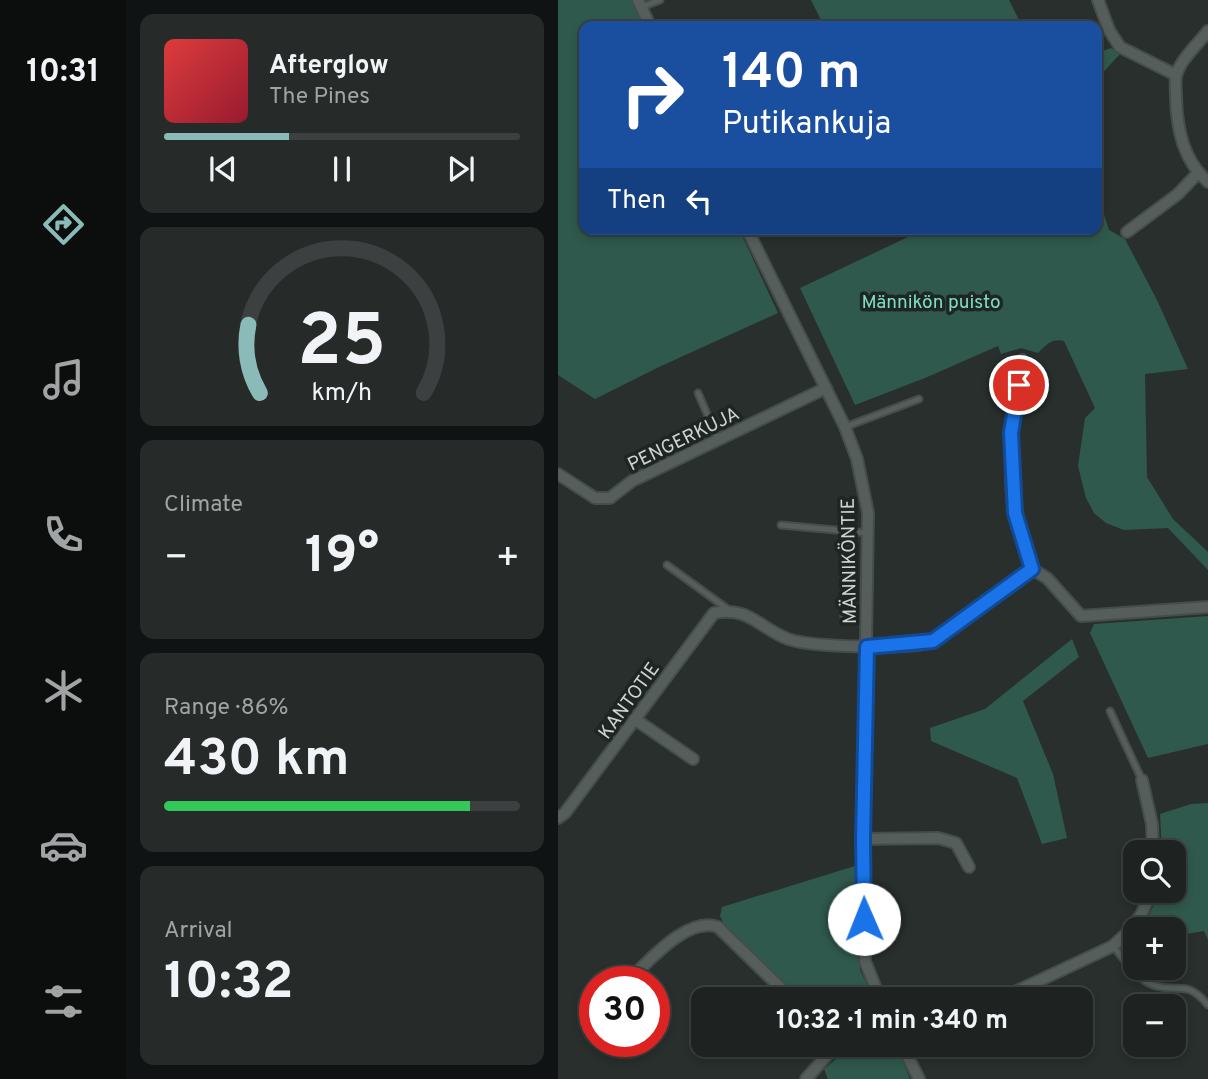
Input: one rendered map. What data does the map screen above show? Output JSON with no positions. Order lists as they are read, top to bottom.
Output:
{
  "streets": {
    "street": ["PENGERKUJA", "MÄNNIKÖNTIE", "KANTOTIE"]
  },
  "crossings": [
    ["PENGERKUJA", "MÄNNIKÖNTIE"]
  ],
  "parks": ["Männikön puisto"],
  "page": {
    "tabs": "10:31",
    "turn": ["140 m", "Putikankuja"],
    "song": ["Afterglow", "The Pines"],
    "then": "Then",
    "tile": [
      "Climate",
      ["Range · 86%", "430 km"],
      ["Arrival", "10:32"]
    ],
    "heat": ["−", "19°", "+"],
    "map_buttons": ["+", "−"],
    "limit": "30",
    "trip": "10:32 · 1 min · 340 m",
    "gauge": ["25", "km/h"]
  }
}
